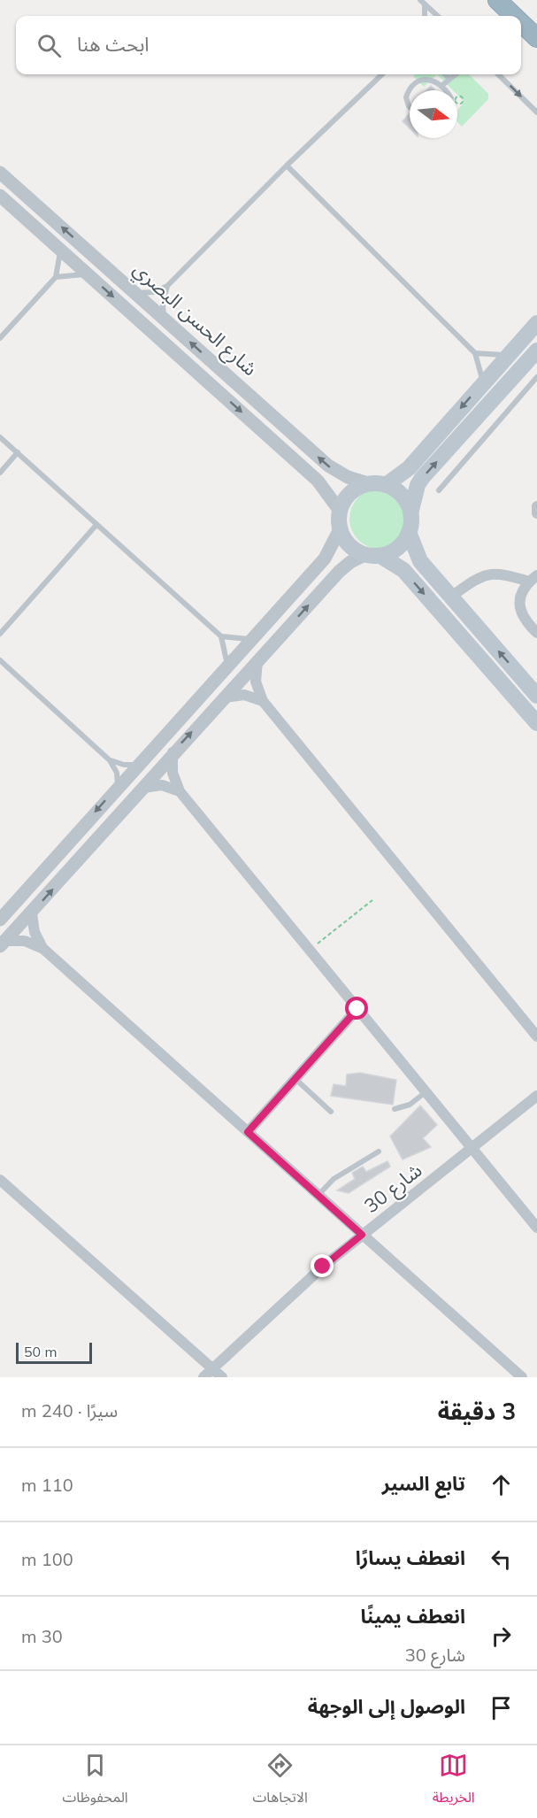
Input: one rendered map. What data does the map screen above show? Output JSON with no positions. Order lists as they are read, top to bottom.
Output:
{
  "streets": {
    "street": ["شارع الحسن البصري", "شارع 30"]
  },
  "scale_bar": "50 m",
  "north": "right",
  "page": {
    "search": "ابحث هنا",
    "scale": "50 m",
    "heading": ["3 دقيقة", "سيرًا · 240 m"],
    "list": [
      ["تابع السير", "110 m"],
      ["انعطف يسارًا", "100 m"],
      ["انعطف يمينًا", "شارع 30", "30 m"],
      "الوصول إلى الوجهة"
    ],
    "nav": ["الخريطة", "الاتجاهات", "المحفوظات"]
  }
}
